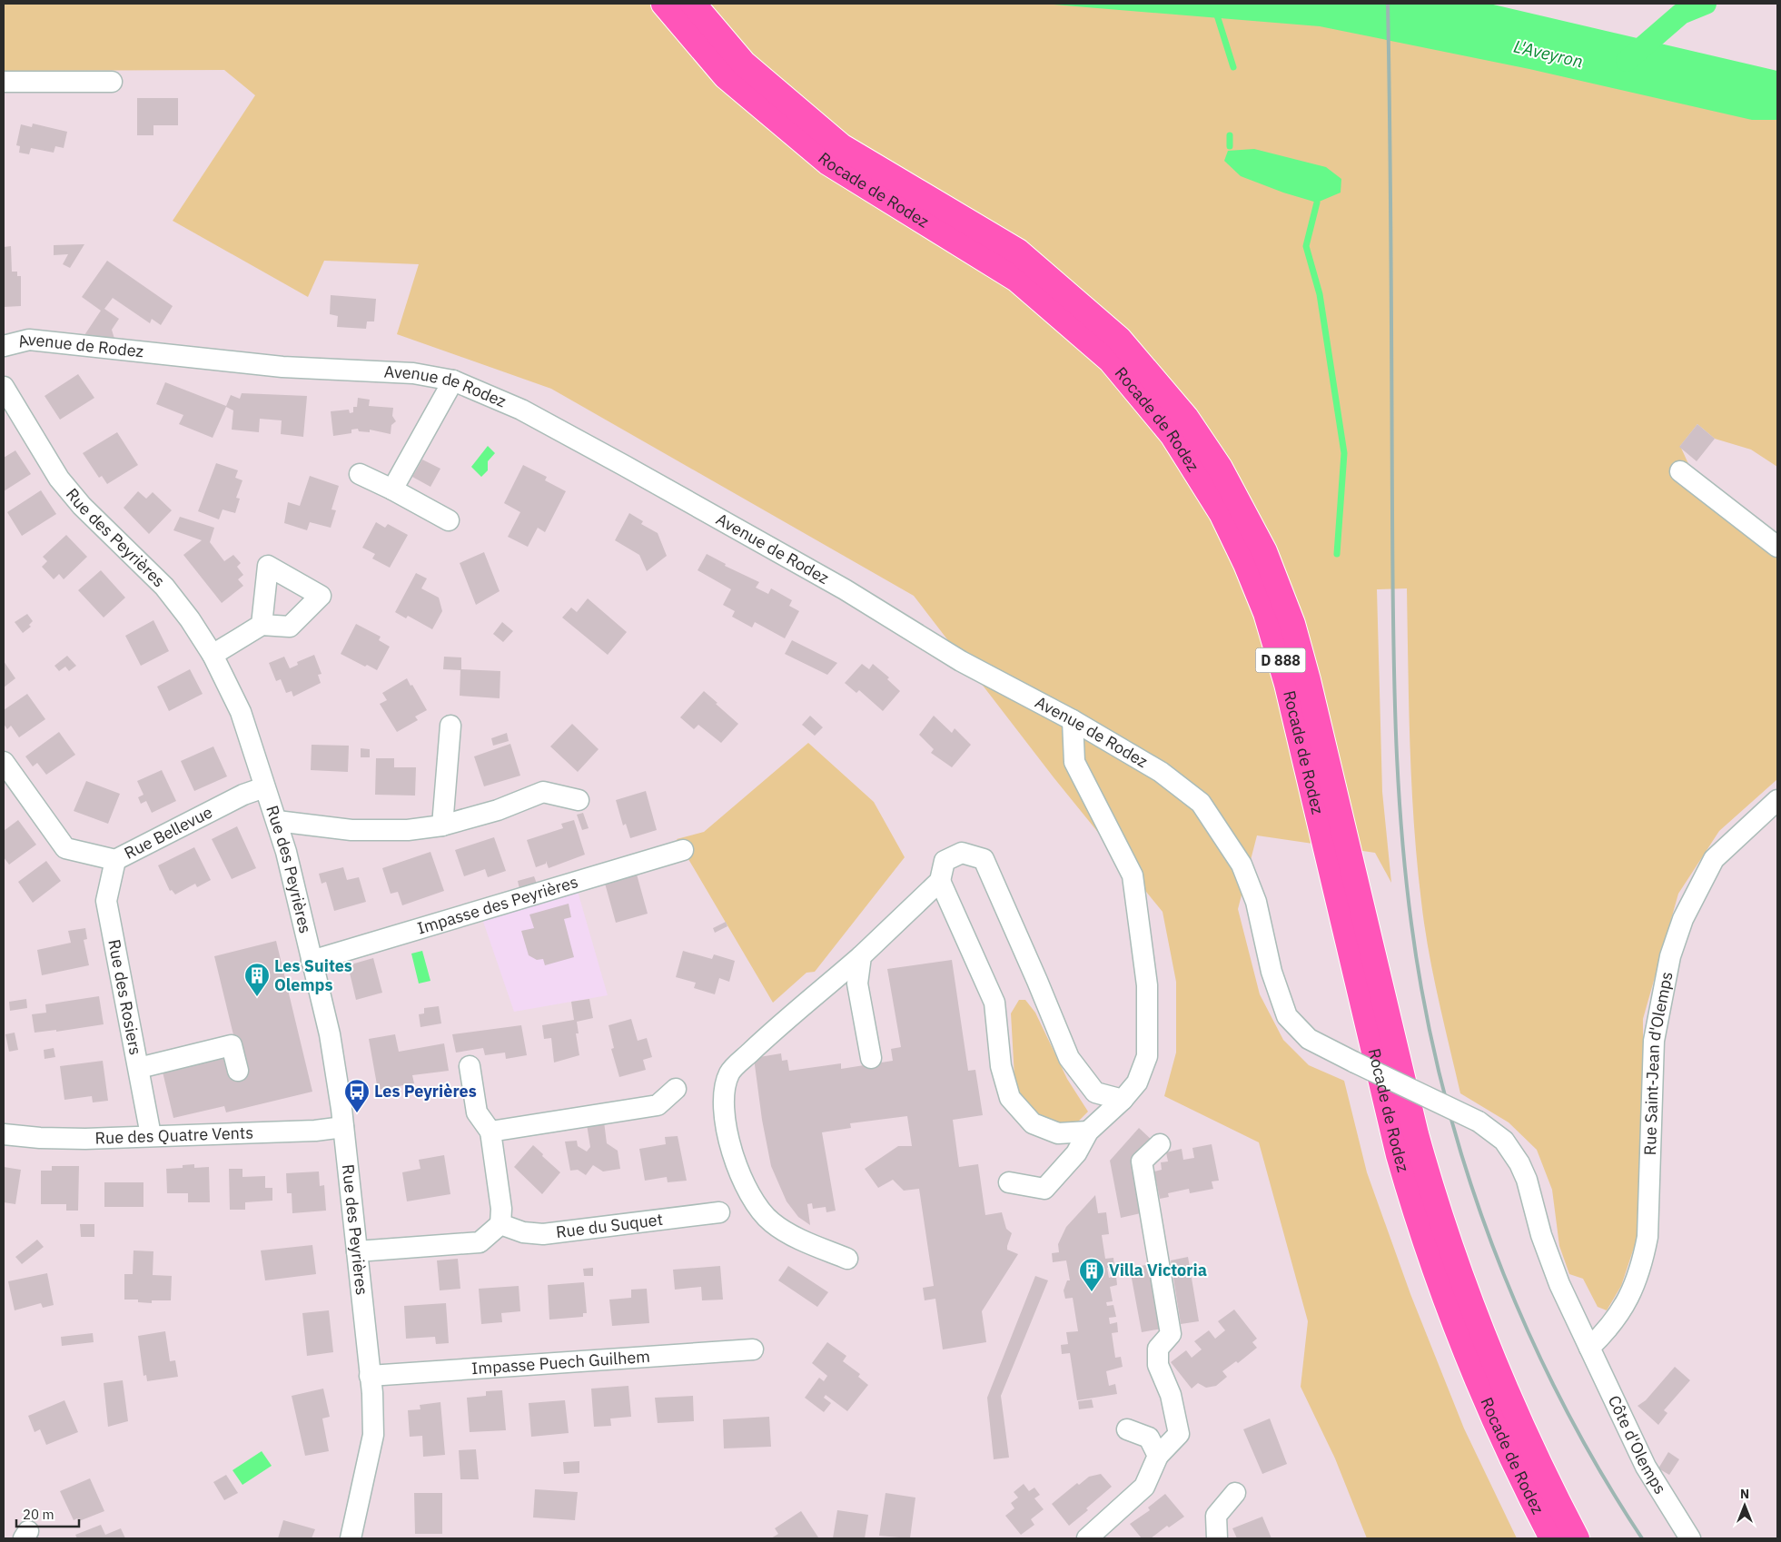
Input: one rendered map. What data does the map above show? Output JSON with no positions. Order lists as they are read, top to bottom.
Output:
{
  "streets": {
    "highway": ["Rocade de Rodez", "D 888"],
    "street": [
      "Avenue de Rodez",
      "Rue des Peyrières",
      "Rue Bellevue",
      "Impasse des Peyrières",
      "Rue des Rosiers",
      "Rue Saint-Jean d'Olemps",
      "Rue des Quatre Vents",
      "Rue du Suquet",
      "Impasse Puech Guilhem",
      "Côte d'Olemps"
    ]
  },
  "crossings": [
    ["Avenue de Rodez", "Côte d'Olemps"],
    ["Rue des Peyrières", "Rue Bellevue"],
    ["Rue des Peyrières", "Impasse des Peyrières"],
    ["Rue des Peyrières", "Rue des Quatre Vents"],
    ["Rue des Peyrières", "Impasse Puech Guilhem"],
    ["Rue Bellevue", "Rue des Rosiers"],
    ["Rue des Rosiers", "Rue des Quatre Vents"],
    ["Rue Saint-Jean d'Olemps", "Côte d'Olemps"]
  ],
  "water": ["L'Aveyron"],
  "places": {
    "building": ["Les Suites Olemps", "Villa Victoria"],
    "bus stop": ["Les Peyrières"]
  },
  "scale_bar": "20 m",
  "north": "top"
}
